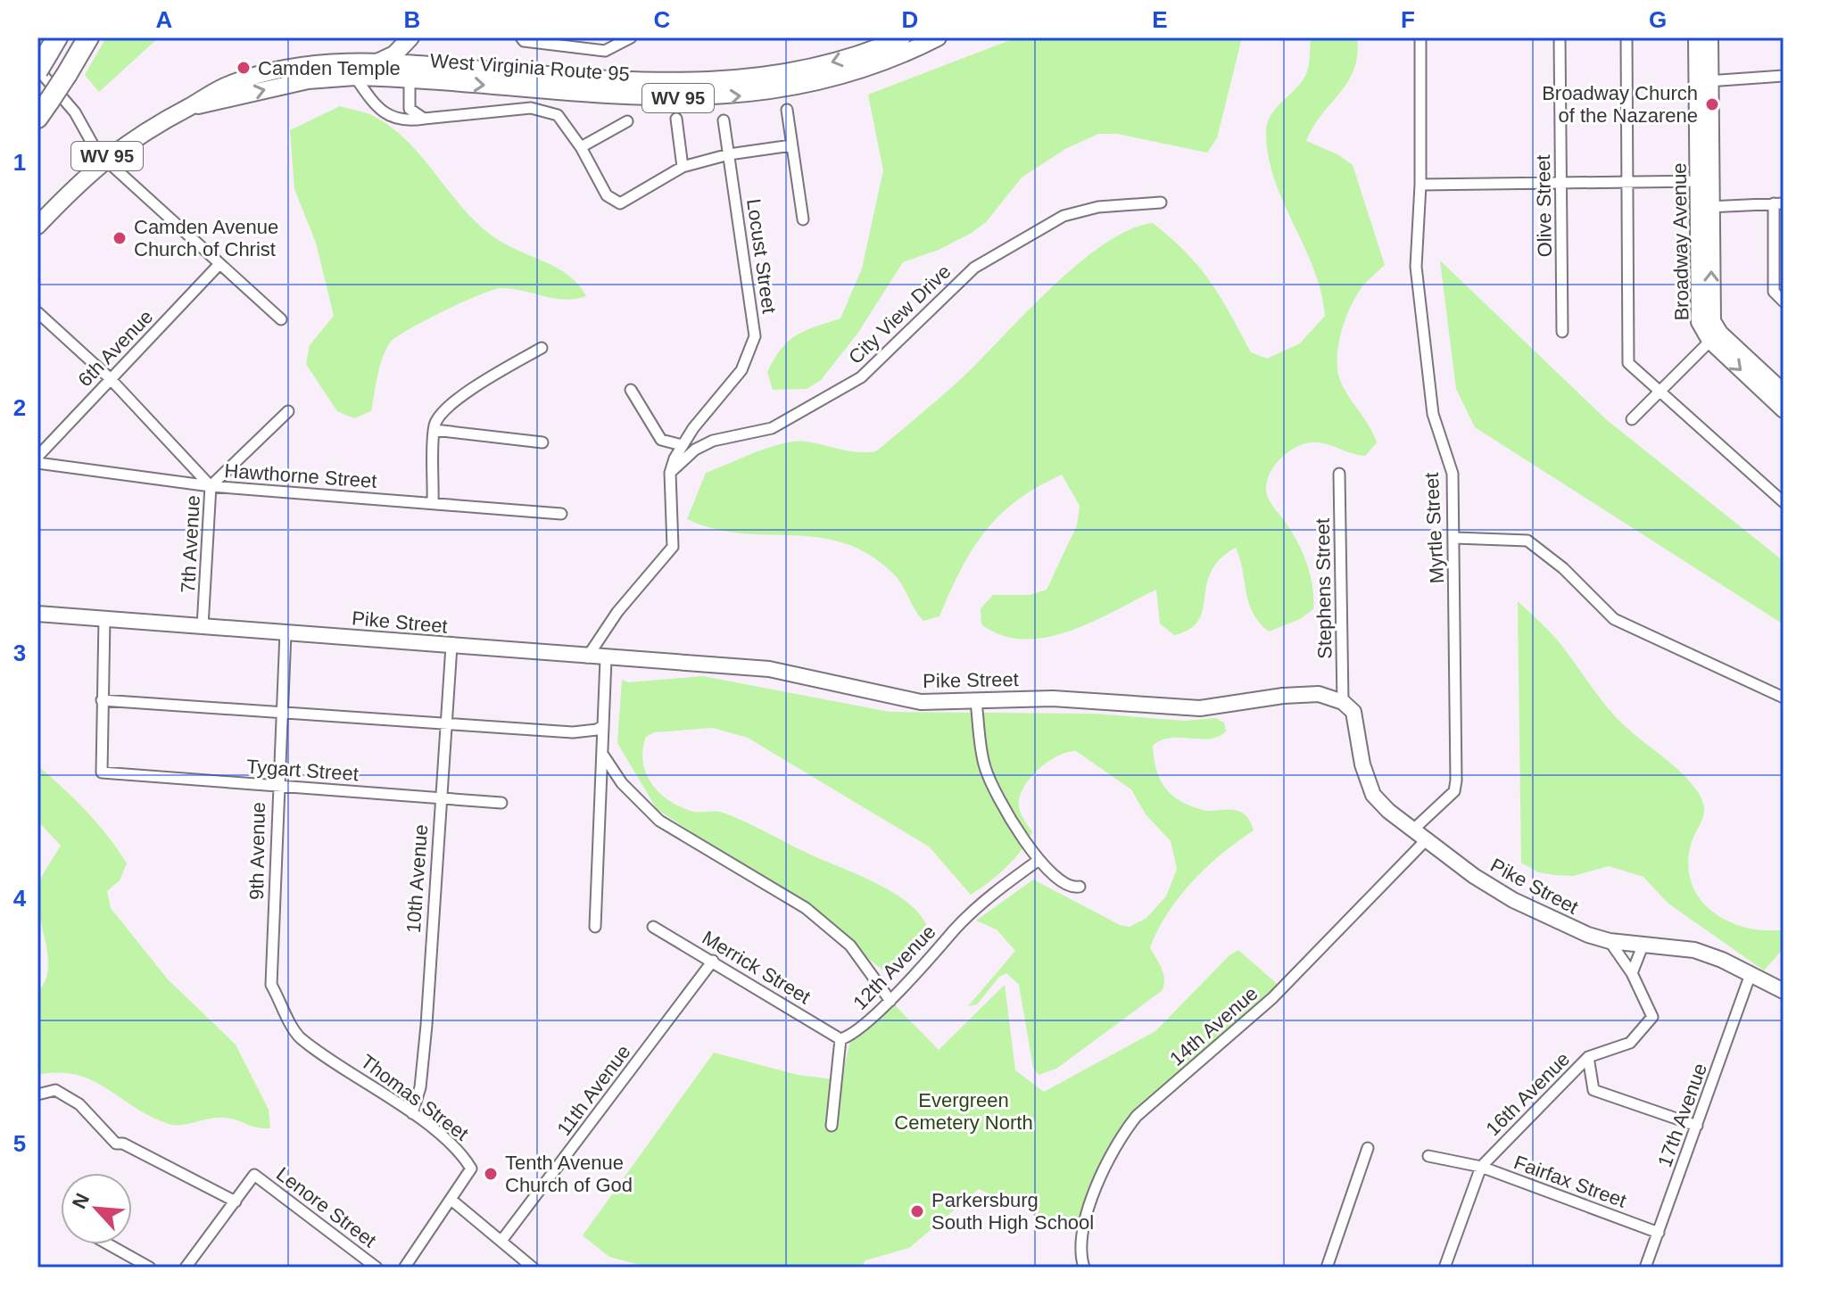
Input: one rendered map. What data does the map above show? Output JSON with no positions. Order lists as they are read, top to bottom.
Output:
{
  "streets": {
    "main road": [
      "West Virginia Route 95",
      "WV 95",
      "Broadway Avenue",
      "Pike Street"
    ],
    "street": [
      "Olive Street",
      "Locust Street",
      "City View Drive",
      "6th Avenue",
      "Hawthorne Street",
      "Myrtle Street",
      "7th Avenue",
      "Stephens Street",
      "Tygart Street",
      "9th Avenue",
      "10th Avenue",
      "Merrick Street",
      "12th Avenue",
      "14th Avenue",
      "11th Avenue",
      "16th Avenue",
      "Thomas Street",
      "17th Avenue",
      "Fairfax Street",
      "Lenore Street"
    ]
  },
  "crossings": [
    ["West Virginia Route 95", "WV 95"],
    ["Locust Street", "City View Drive"],
    ["Hawthorne Street", "7th Avenue"],
    ["Myrtle Street", "Pike Street"],
    ["7th Avenue", "Pike Street"],
    ["Stephens Street", "Pike Street"],
    ["Pike Street", "9th Avenue"],
    ["Pike Street", "10th Avenue"],
    ["Pike Street", "14th Avenue"],
    ["Pike Street", "16th Avenue"],
    ["Pike Street", "17th Avenue"],
    ["Tygart Street", "9th Avenue"],
    ["Tygart Street", "10th Avenue"],
    ["9th Avenue", "Thomas Street"],
    ["10th Avenue", "Thomas Street"],
    ["Merrick Street", "12th Avenue"],
    ["Merrick Street", "11th Avenue"],
    ["16th Avenue", "Fairfax Street"],
    ["17th Avenue", "Fairfax Street"]
  ],
  "parks": ["Evergreen Cemetery North"],
  "places": [
    "Camden Temple",
    "Broadway Church of the Nazarene",
    "Camden Avenue Church of Christ",
    "Tenth Avenue Church of God",
    "Parkersburg South High School"
  ],
  "north": "top left",
  "grid": {
    "columns": [
      "A",
      "B",
      "C",
      "D",
      "E",
      "F",
      "G"
    ],
    "rows": [
      "1",
      "2",
      "3",
      "4",
      "5"
    ]
  }
}
